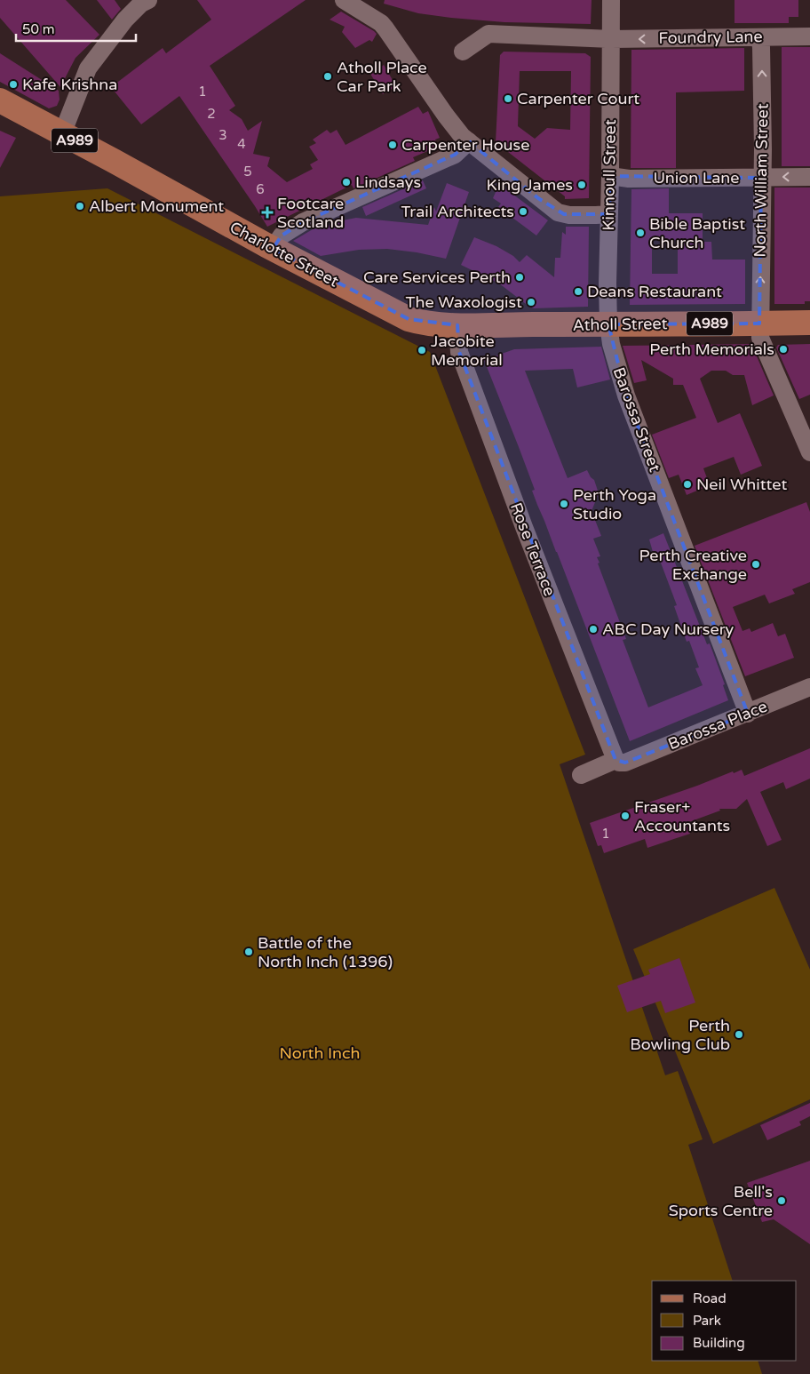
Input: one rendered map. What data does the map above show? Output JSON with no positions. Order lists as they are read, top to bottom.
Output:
{
  "streets": {
    "main road": ["A989", "Charlotte Street", "Atholl Street"],
    "street": [
      "Foundry Lane",
      "Kinnoull Street",
      "Union Lane",
      "North William Street",
      "Barossa Street",
      "Rose Terrace",
      "Barossa Place"
    ]
  },
  "crossings": [
    ["Foundry Lane", "Kinnoull Street"],
    ["Foundry Lane", "North William Street"],
    ["Kinnoull Street", "Union Lane"],
    ["Kinnoull Street", "Atholl Street"],
    ["Kinnoull Street", "Barossa Street"],
    ["Union Lane", "North William Street"],
    ["North William Street", "Atholl Street"],
    ["Charlotte Street", "Atholl Street"],
    ["Charlotte Street", "Rose Terrace"],
    ["Atholl Street", "Barossa Street"],
    ["Atholl Street", "Rose Terrace"],
    ["Barossa Street", "Barossa Place"],
    ["Rose Terrace", "Barossa Place"]
  ],
  "one_way": ["Foundry Lane", "North William Street"],
  "parks": ["North Inch"],
  "places": {
    "other": [
      "Atholl Place Car Park",
      "Kafe Krishna",
      "Carpenter Court",
      "Carpenter House",
      "Lindsays",
      "King James",
      "Albert Monument",
      "Trail Architects",
      "Bible Baptist Church",
      "Care Services Perth",
      "Deans Restaurant",
      "The Waxologist",
      "Perth Memorials",
      "Jacobite Memorial",
      "Neil Whittet",
      "Perth Yoga Studio",
      "Perth Creative Exchange",
      "ABC Day Nursery",
      "Fraser+ Accountants",
      "Battle of the North Inch (1396)",
      "Perth Bowling Club",
      "Bell's Sports Centre"
    ],
    "health": ["Footcare Scotland"]
  },
  "house_numbers": [
    "1",
    "2",
    "3",
    "4",
    "5",
    "6",
    "1"
  ],
  "legend": ["Road", "Park", "Building"],
  "scale_bar": "50 m"
}
